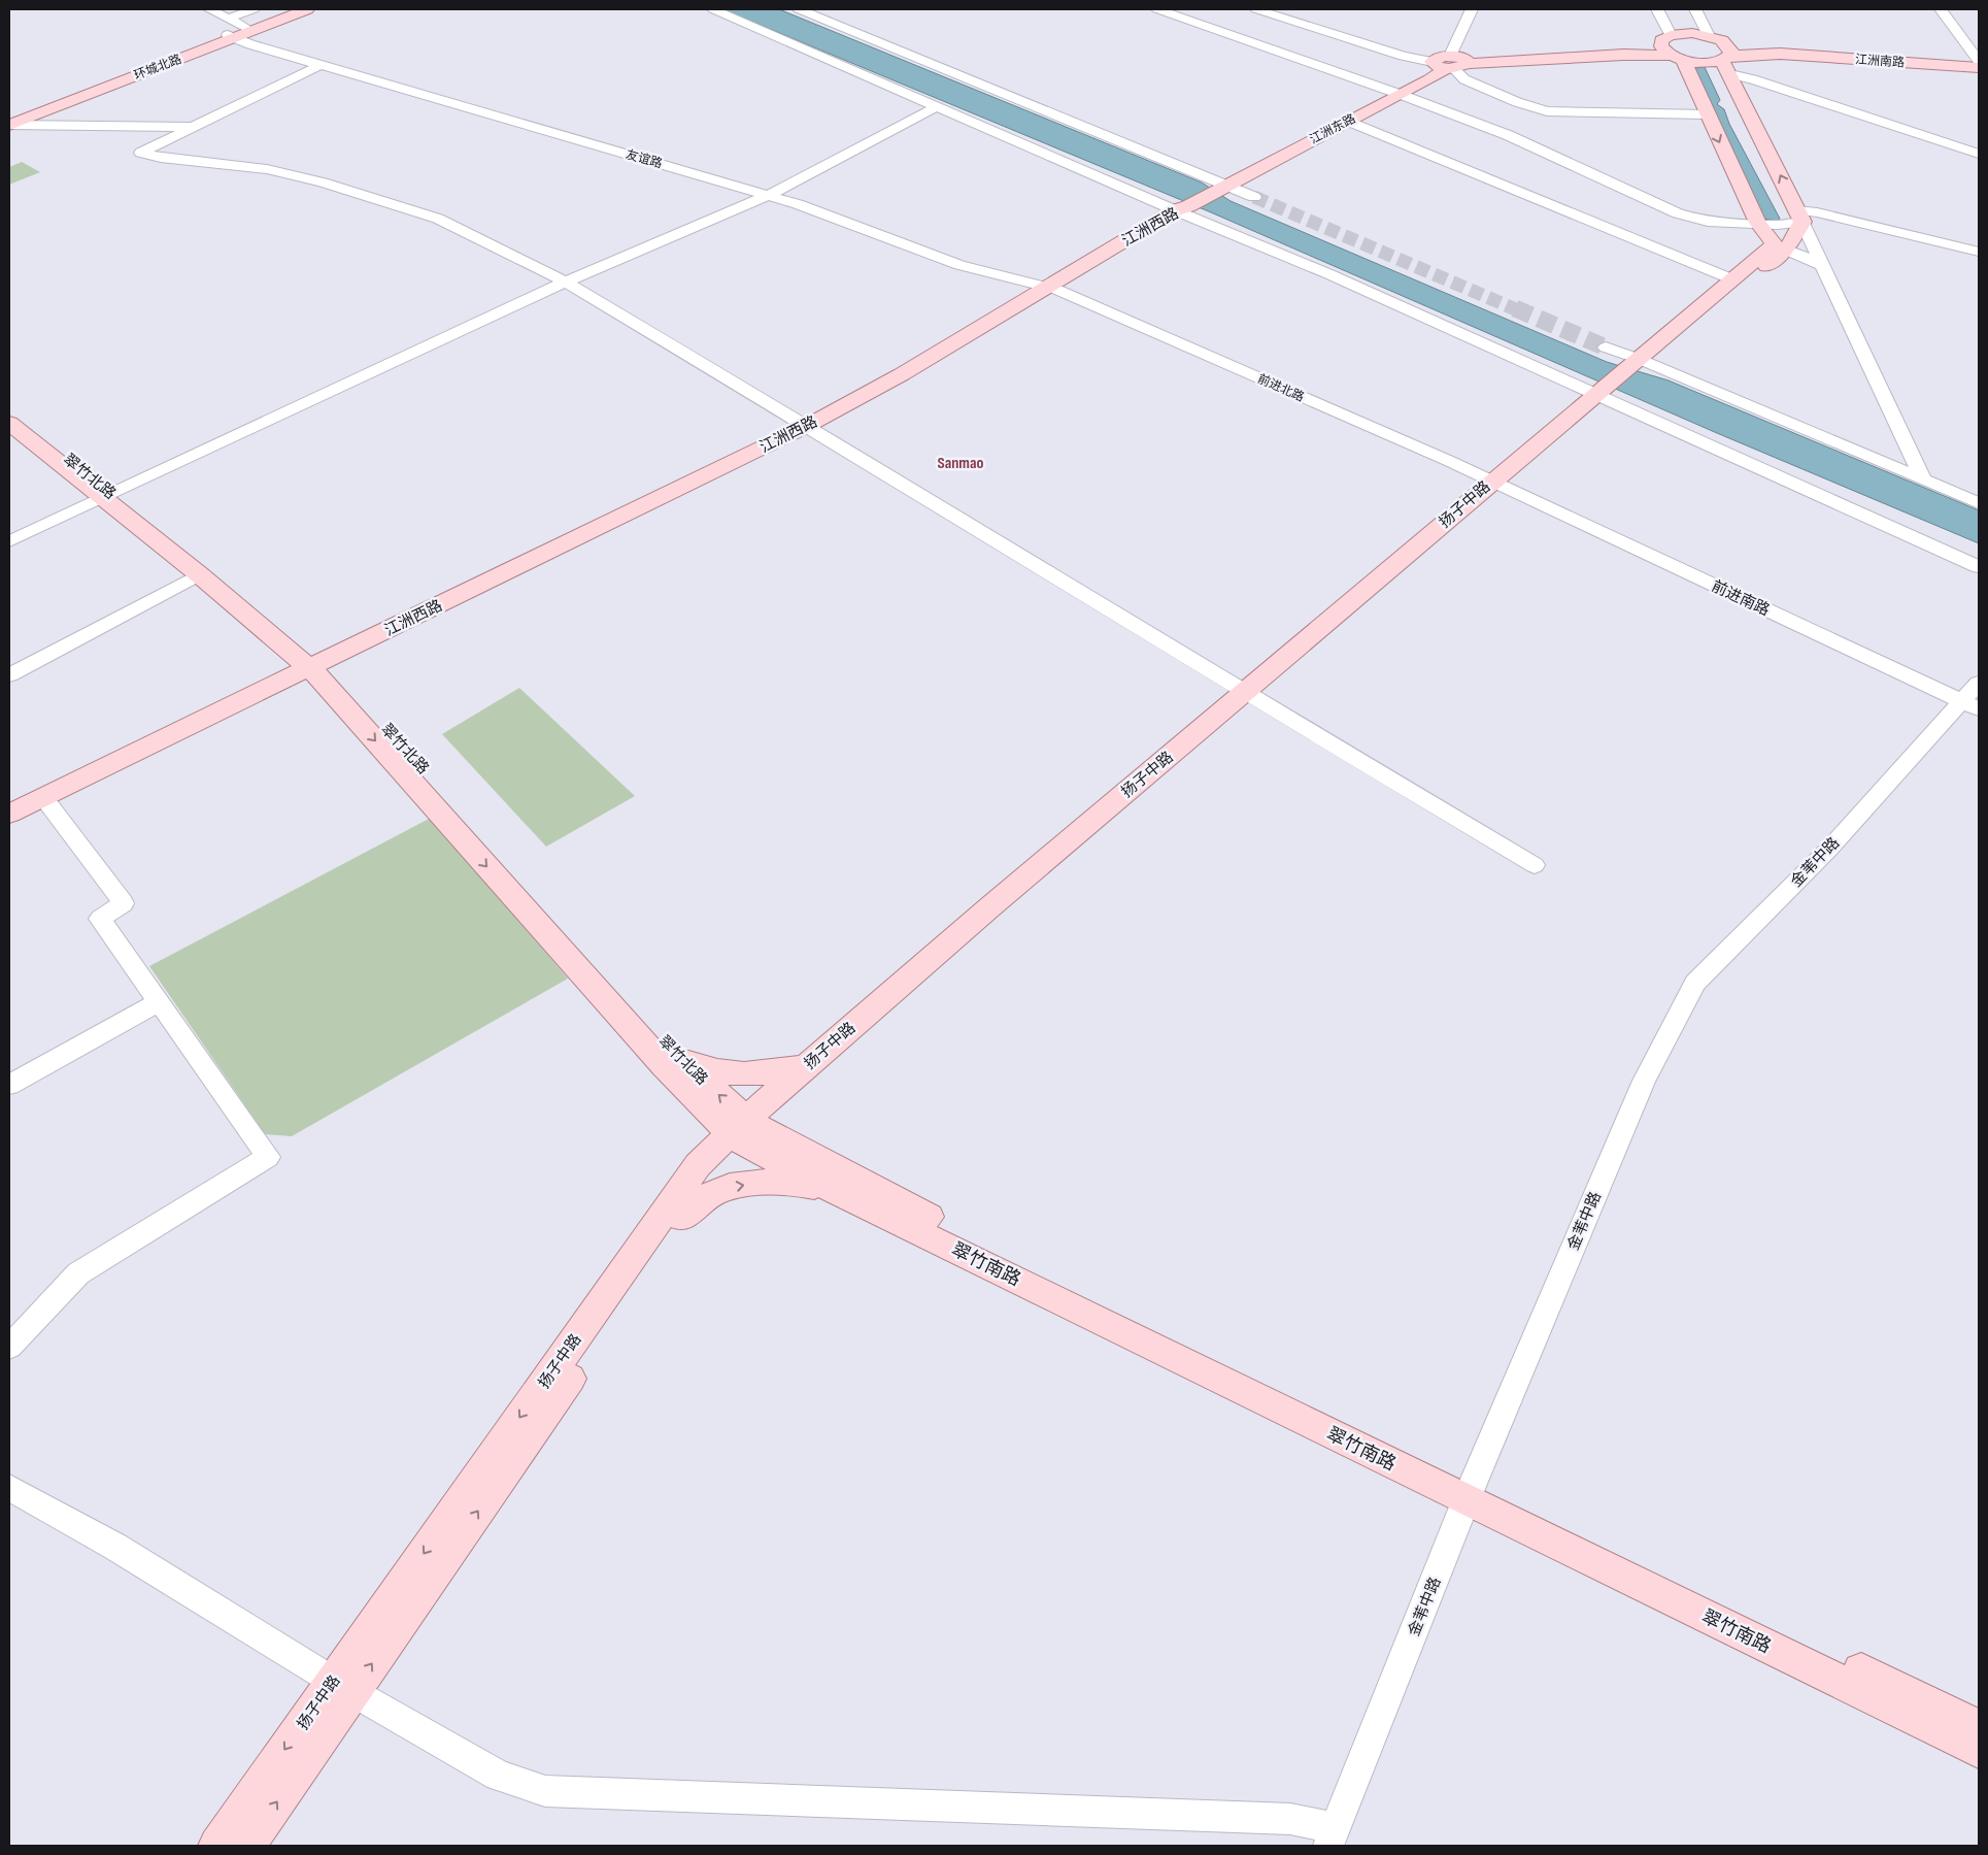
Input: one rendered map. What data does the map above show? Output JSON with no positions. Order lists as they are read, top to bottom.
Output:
{
  "streets": {
    "main road": [
      "江洲南路",
      "环城北路",
      "江洲东路",
      "江洲西路",
      "翠竹北路",
      "扬子中路",
      "翠竹南路"
    ],
    "street": [
      "友谊路",
      "前进北路",
      "前进南路",
      "金苇中路"
    ]
  },
  "crossings": [
    ["江洲南路", "江洲东路"],
    ["环城北路", "友谊路"],
    ["江洲东路", "江洲西路"],
    ["友谊路", "江洲西路"],
    ["友谊路", "前进北路"],
    ["江洲西路", "前进北路"],
    ["江洲西路", "翠竹北路"],
    ["前进北路", "扬子中路"],
    ["前进北路", "前进南路"],
    ["翠竹北路", "扬子中路"],
    ["翠竹北路", "翠竹南路"],
    ["扬子中路", "前进南路"],
    ["扬子中路", "翠竹南路"],
    ["前进南路", "金苇中路"],
    ["金苇中路", "翠竹南路"]
  ],
  "districts": ["Sanmao"]
}
